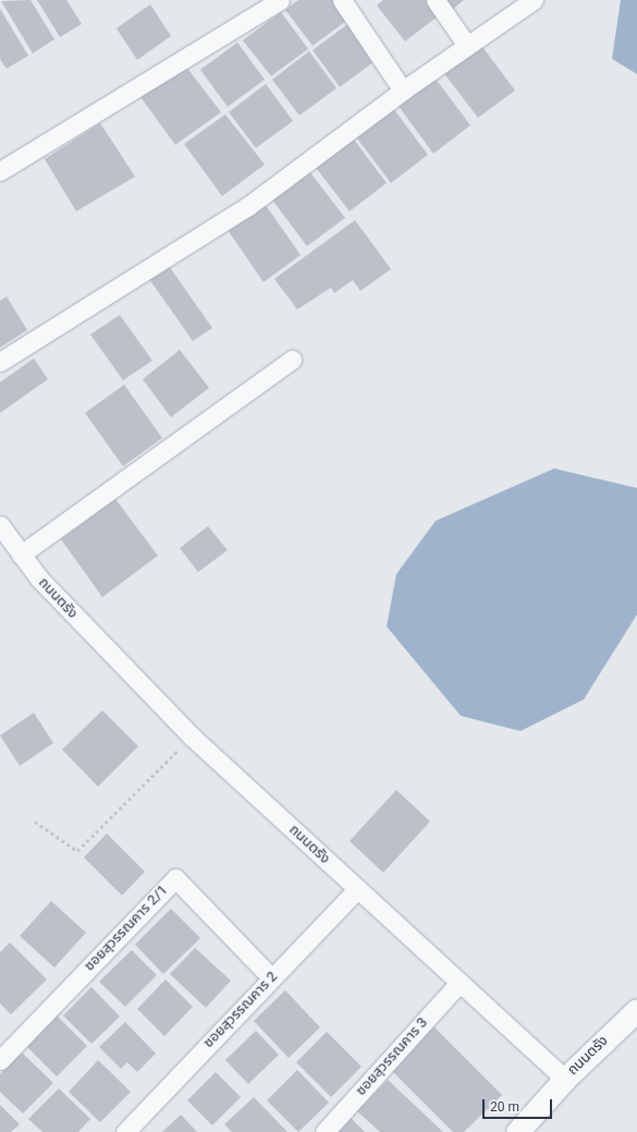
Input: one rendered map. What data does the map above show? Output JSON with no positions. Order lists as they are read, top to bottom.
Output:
{
  "streets": {
    "street": [
      "ถนนตรัง",
      "ซอยสุวรรณคาร 2/1",
      "ซอยสุวรรณคาร 2",
      "ซอยสุวรรณคาร 3"
    ]
  },
  "crossings": [
    ["ถนนตรัง", "ซอยสุวรรณคาร 2"],
    ["ถนนตรัง", "ซอยสุวรรณคาร 3"],
    ["ซอยสุวรรณคาร 2/1", "ซอยสุวรรณคาร 2"]
  ],
  "scale_bar": "20 m"
}
